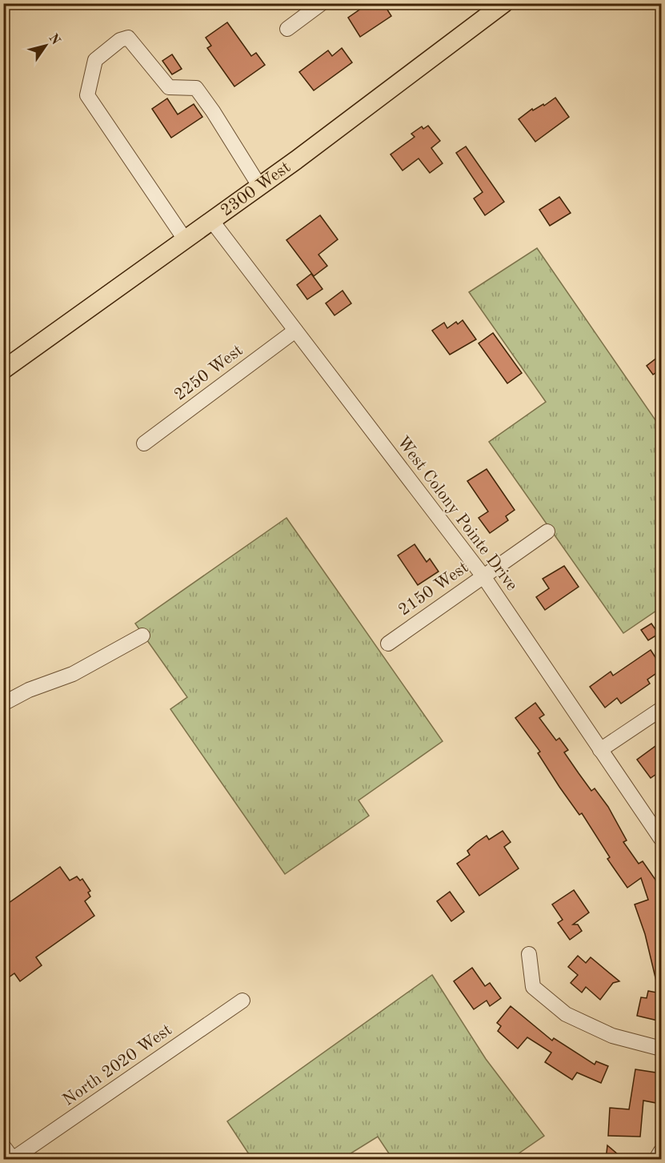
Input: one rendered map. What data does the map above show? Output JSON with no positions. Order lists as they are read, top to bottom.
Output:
{
  "streets": {
    "main road": ["2300 West"],
    "street": [
      "2250 West",
      "West Colony Pointe Drive",
      "2150 West",
      "North 2020 West"
    ]
  },
  "crossings": [
    ["2300 West", "West Colony Pointe Drive"],
    ["2250 West", "West Colony Pointe Drive"],
    ["West Colony Pointe Drive", "2150 West"]
  ],
  "north": "top right"
}
